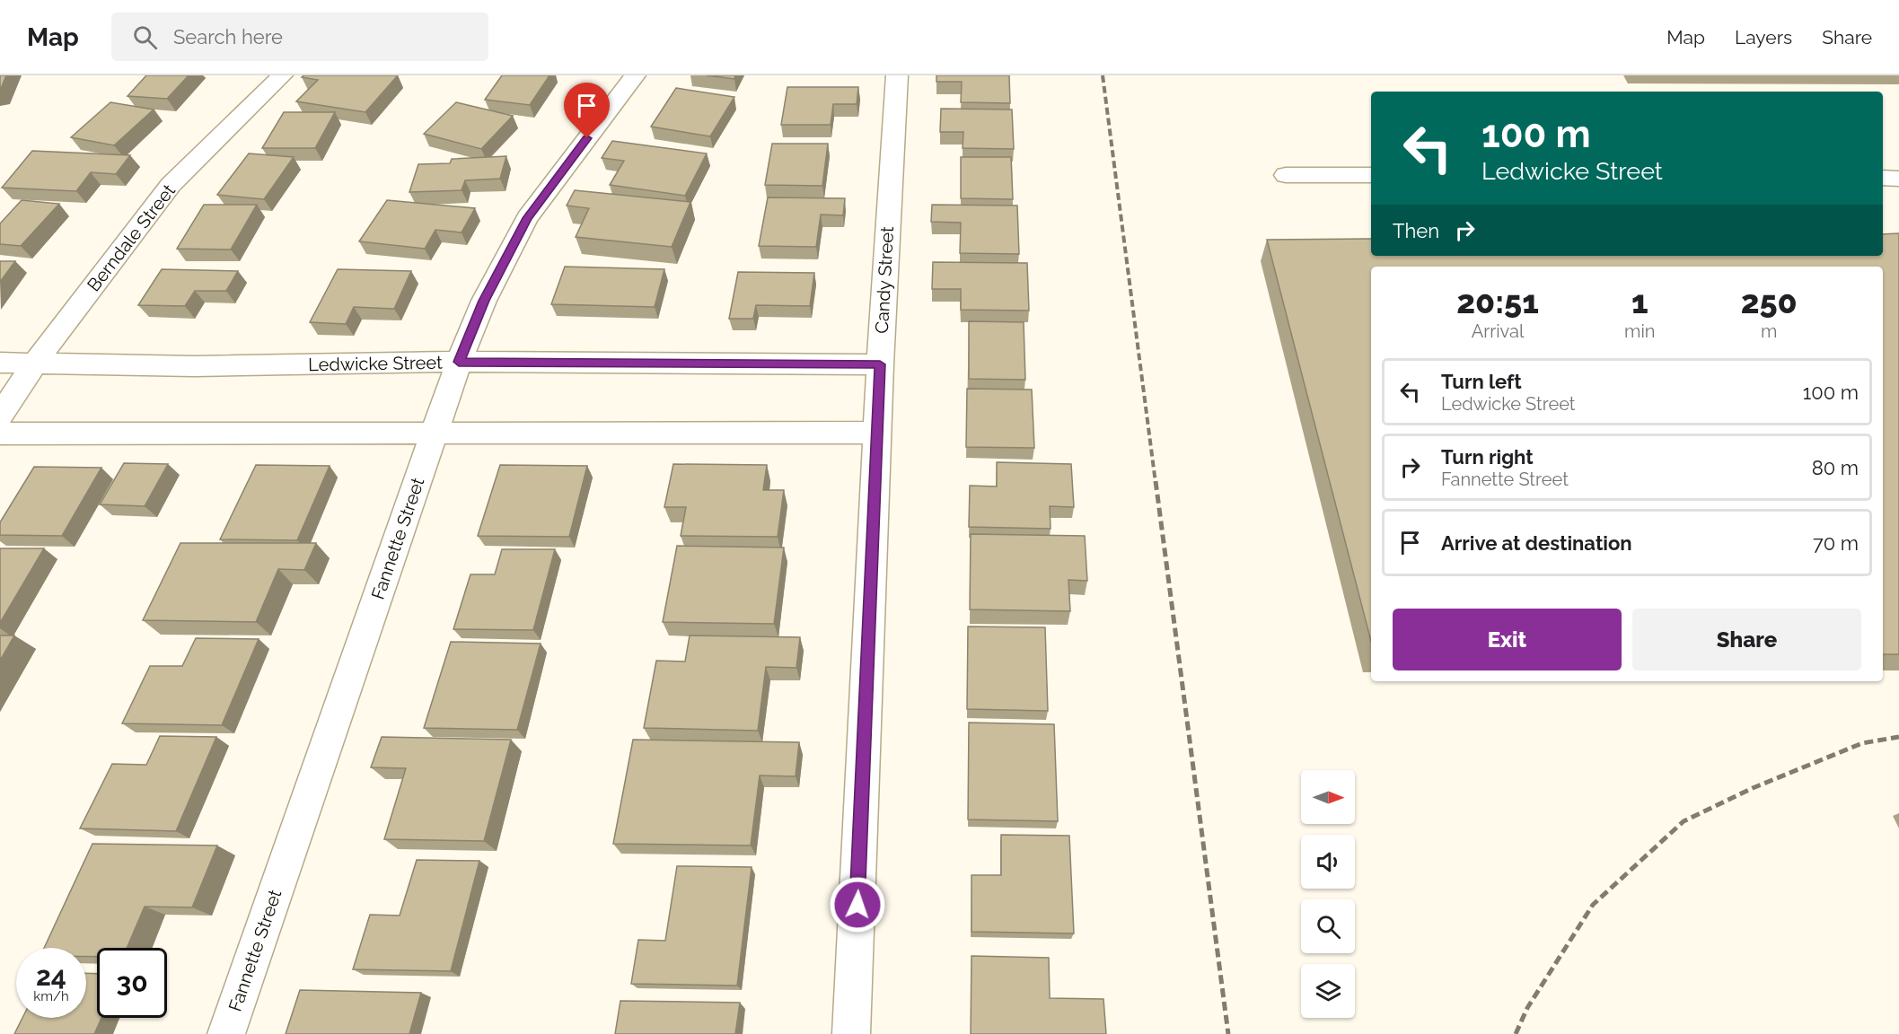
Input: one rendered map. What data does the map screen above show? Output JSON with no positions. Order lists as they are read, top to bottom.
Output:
{
  "streets": {
    "street": [
      "Berndale Street",
      "Candy Street",
      "Ledwicke Street",
      "Fannette Street"
    ]
  },
  "crossings": [
    ["Berndale Street", "Ledwicke Street"],
    ["Candy Street", "Ledwicke Street"],
    ["Ledwicke Street", "Fannette Street"]
  ],
  "north": "right",
  "page": {
    "header": "Map",
    "search": "Search here",
    "nav": ["Map", "Layers", "Share"],
    "turn": ["100 m", "Ledwicke Street"],
    "then": "Then",
    "eta": [
      "20:51",
      "Arrival",
      "1",
      "min",
      "250",
      "m"
    ],
    "list": [
      {
        "name": "Turn left",
        "note": "Ledwicke Street",
        "value": "100 m"
      },
      {
        "name": "Turn right",
        "note": "Fannette Street",
        "value": "80 m"
      },
      {
        "name": "Arrive at destination",
        "value": "70 m"
      }
    ],
    "buttons": ["Exit", "Share"],
    "speed": "24 km/h",
    "limit": "30"
  }
}
